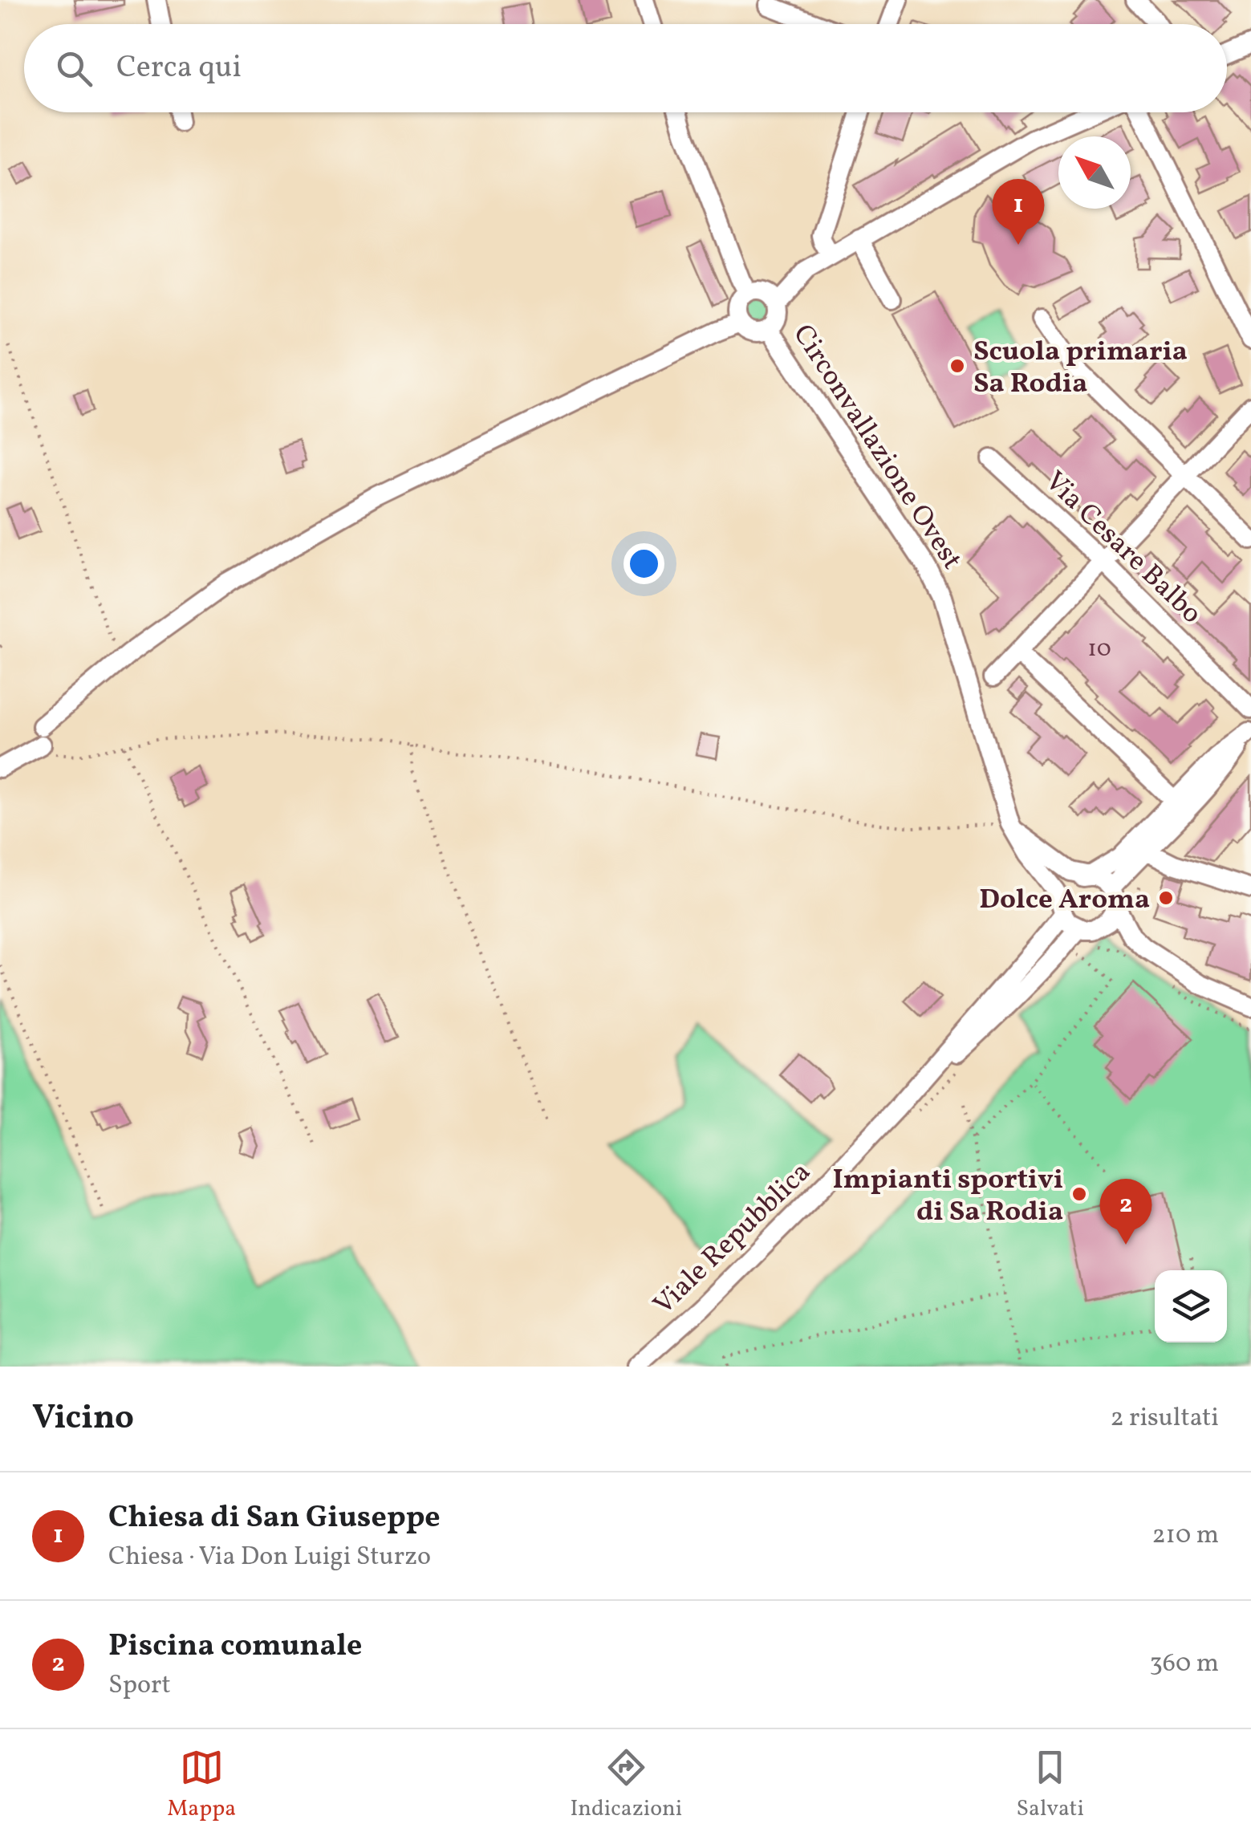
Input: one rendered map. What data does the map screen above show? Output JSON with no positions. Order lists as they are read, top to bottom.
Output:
{
  "streets": {
    "street": ["Circonvallazione Ovest", "Via Cesare Balbo", "Viale Repubblica"]
  },
  "crossings": [
    ["Circonvallazione Ovest", "Viale Repubblica"]
  ],
  "places": ["Scuola primaria Sa Rodia", "Dolce Aroma", "Impianti sportivi di Sa Rodia"],
  "house_numbers": ["10"],
  "north": "top left",
  "page": {
    "search": "Cerca qui",
    "pins": ["1", "2"],
    "heading": ["Vicino", "2 risultati"],
    "list": [
      {
        "mark": "1",
        "name": "Chiesa di San Giuseppe",
        "note": "Chiesa · Via Don Luigi Sturzo",
        "value": "210 m"
      },
      {
        "mark": "2",
        "name": "Piscina comunale",
        "note": "Sport",
        "value": "360 m"
      }
    ],
    "nav": ["Mappa", "Indicazioni", "Salvati"]
  }
}
